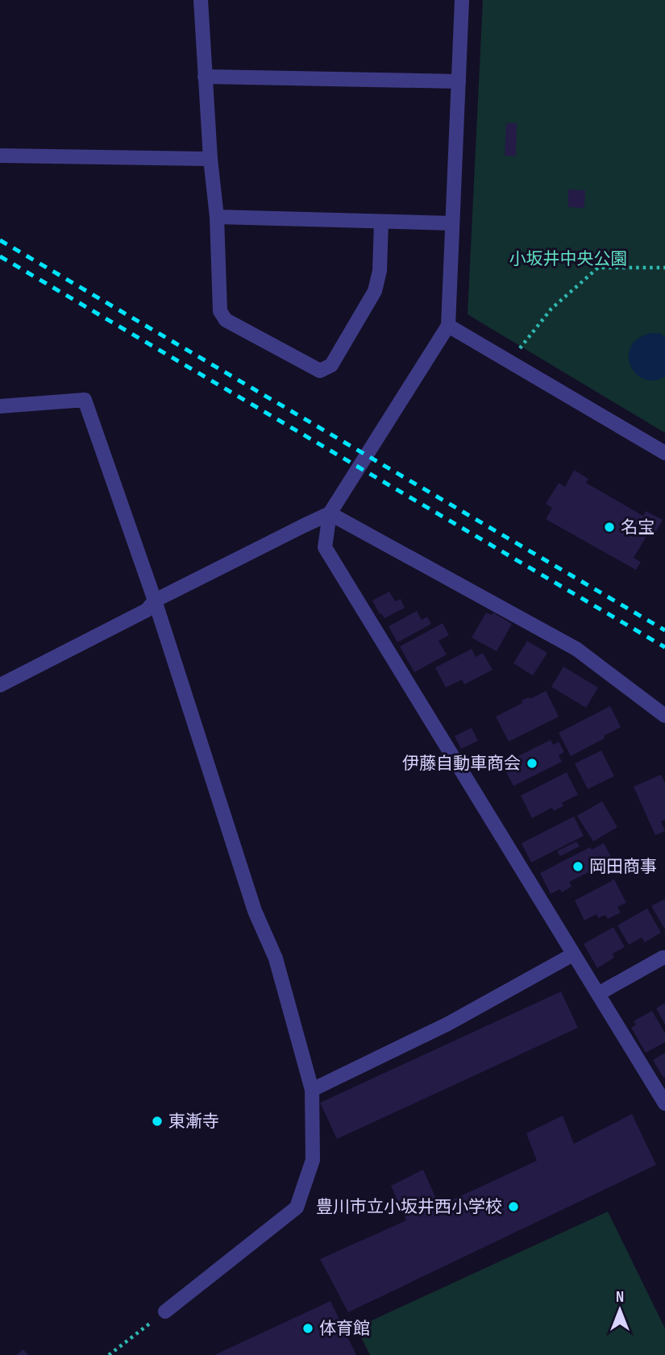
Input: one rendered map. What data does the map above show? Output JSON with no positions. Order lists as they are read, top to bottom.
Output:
{
  "parks": ["小坂井中央公園"],
  "places": [
    "名宝",
    "伊藤自動車商会",
    "岡田商事",
    "東漸寺",
    "豊川市立小坂井西小学校",
    "体育館"
  ],
  "north": "top"
}
